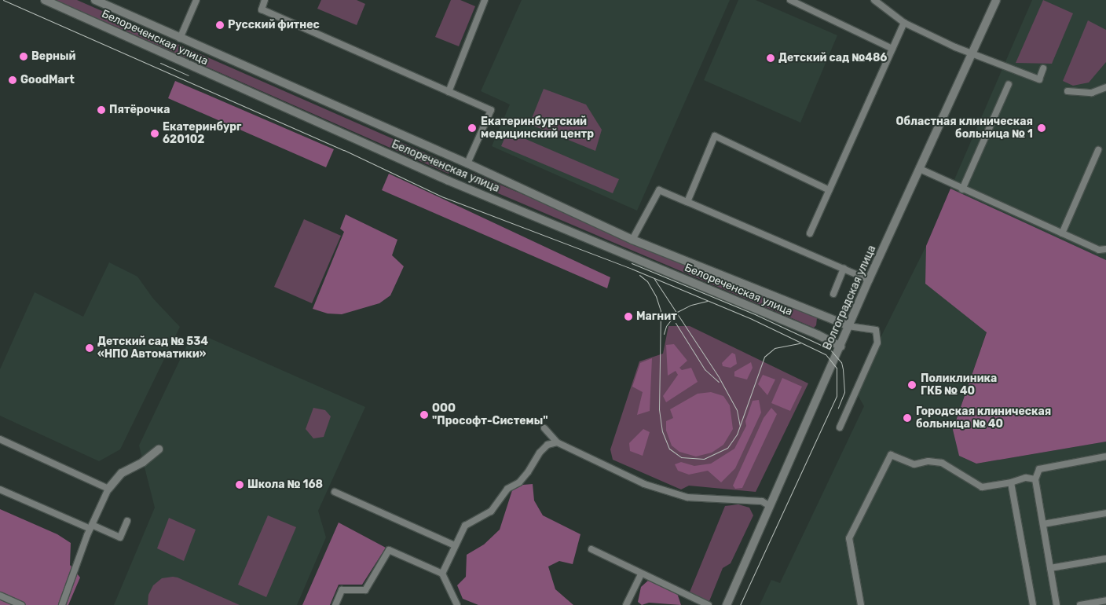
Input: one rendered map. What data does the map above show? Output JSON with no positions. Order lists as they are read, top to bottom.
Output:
{
  "streets": {
    "street": ["Белореченская улица", "Волгоградская улица"]
  },
  "crossings": [
    ["Белореченская улица", "Волгоградская улица"]
  ],
  "places": [
    "Русский фитнес",
    "Верный",
    "Детский сад №486",
    "GoodMart",
    "Пятёрочка",
    "Екатеринбургский медицинский центр",
    "Областная клиническая больница № 1",
    "Екатеринбург 620102",
    "Магнит",
    "Детский сад № 534 «НПО Автоматики»",
    "Поликлиника ГКБ № 40",
    "ООО \"Прософт-Системы\"",
    "Городская клиническая больница № 40",
    "Школа № 168"
  ]
}
